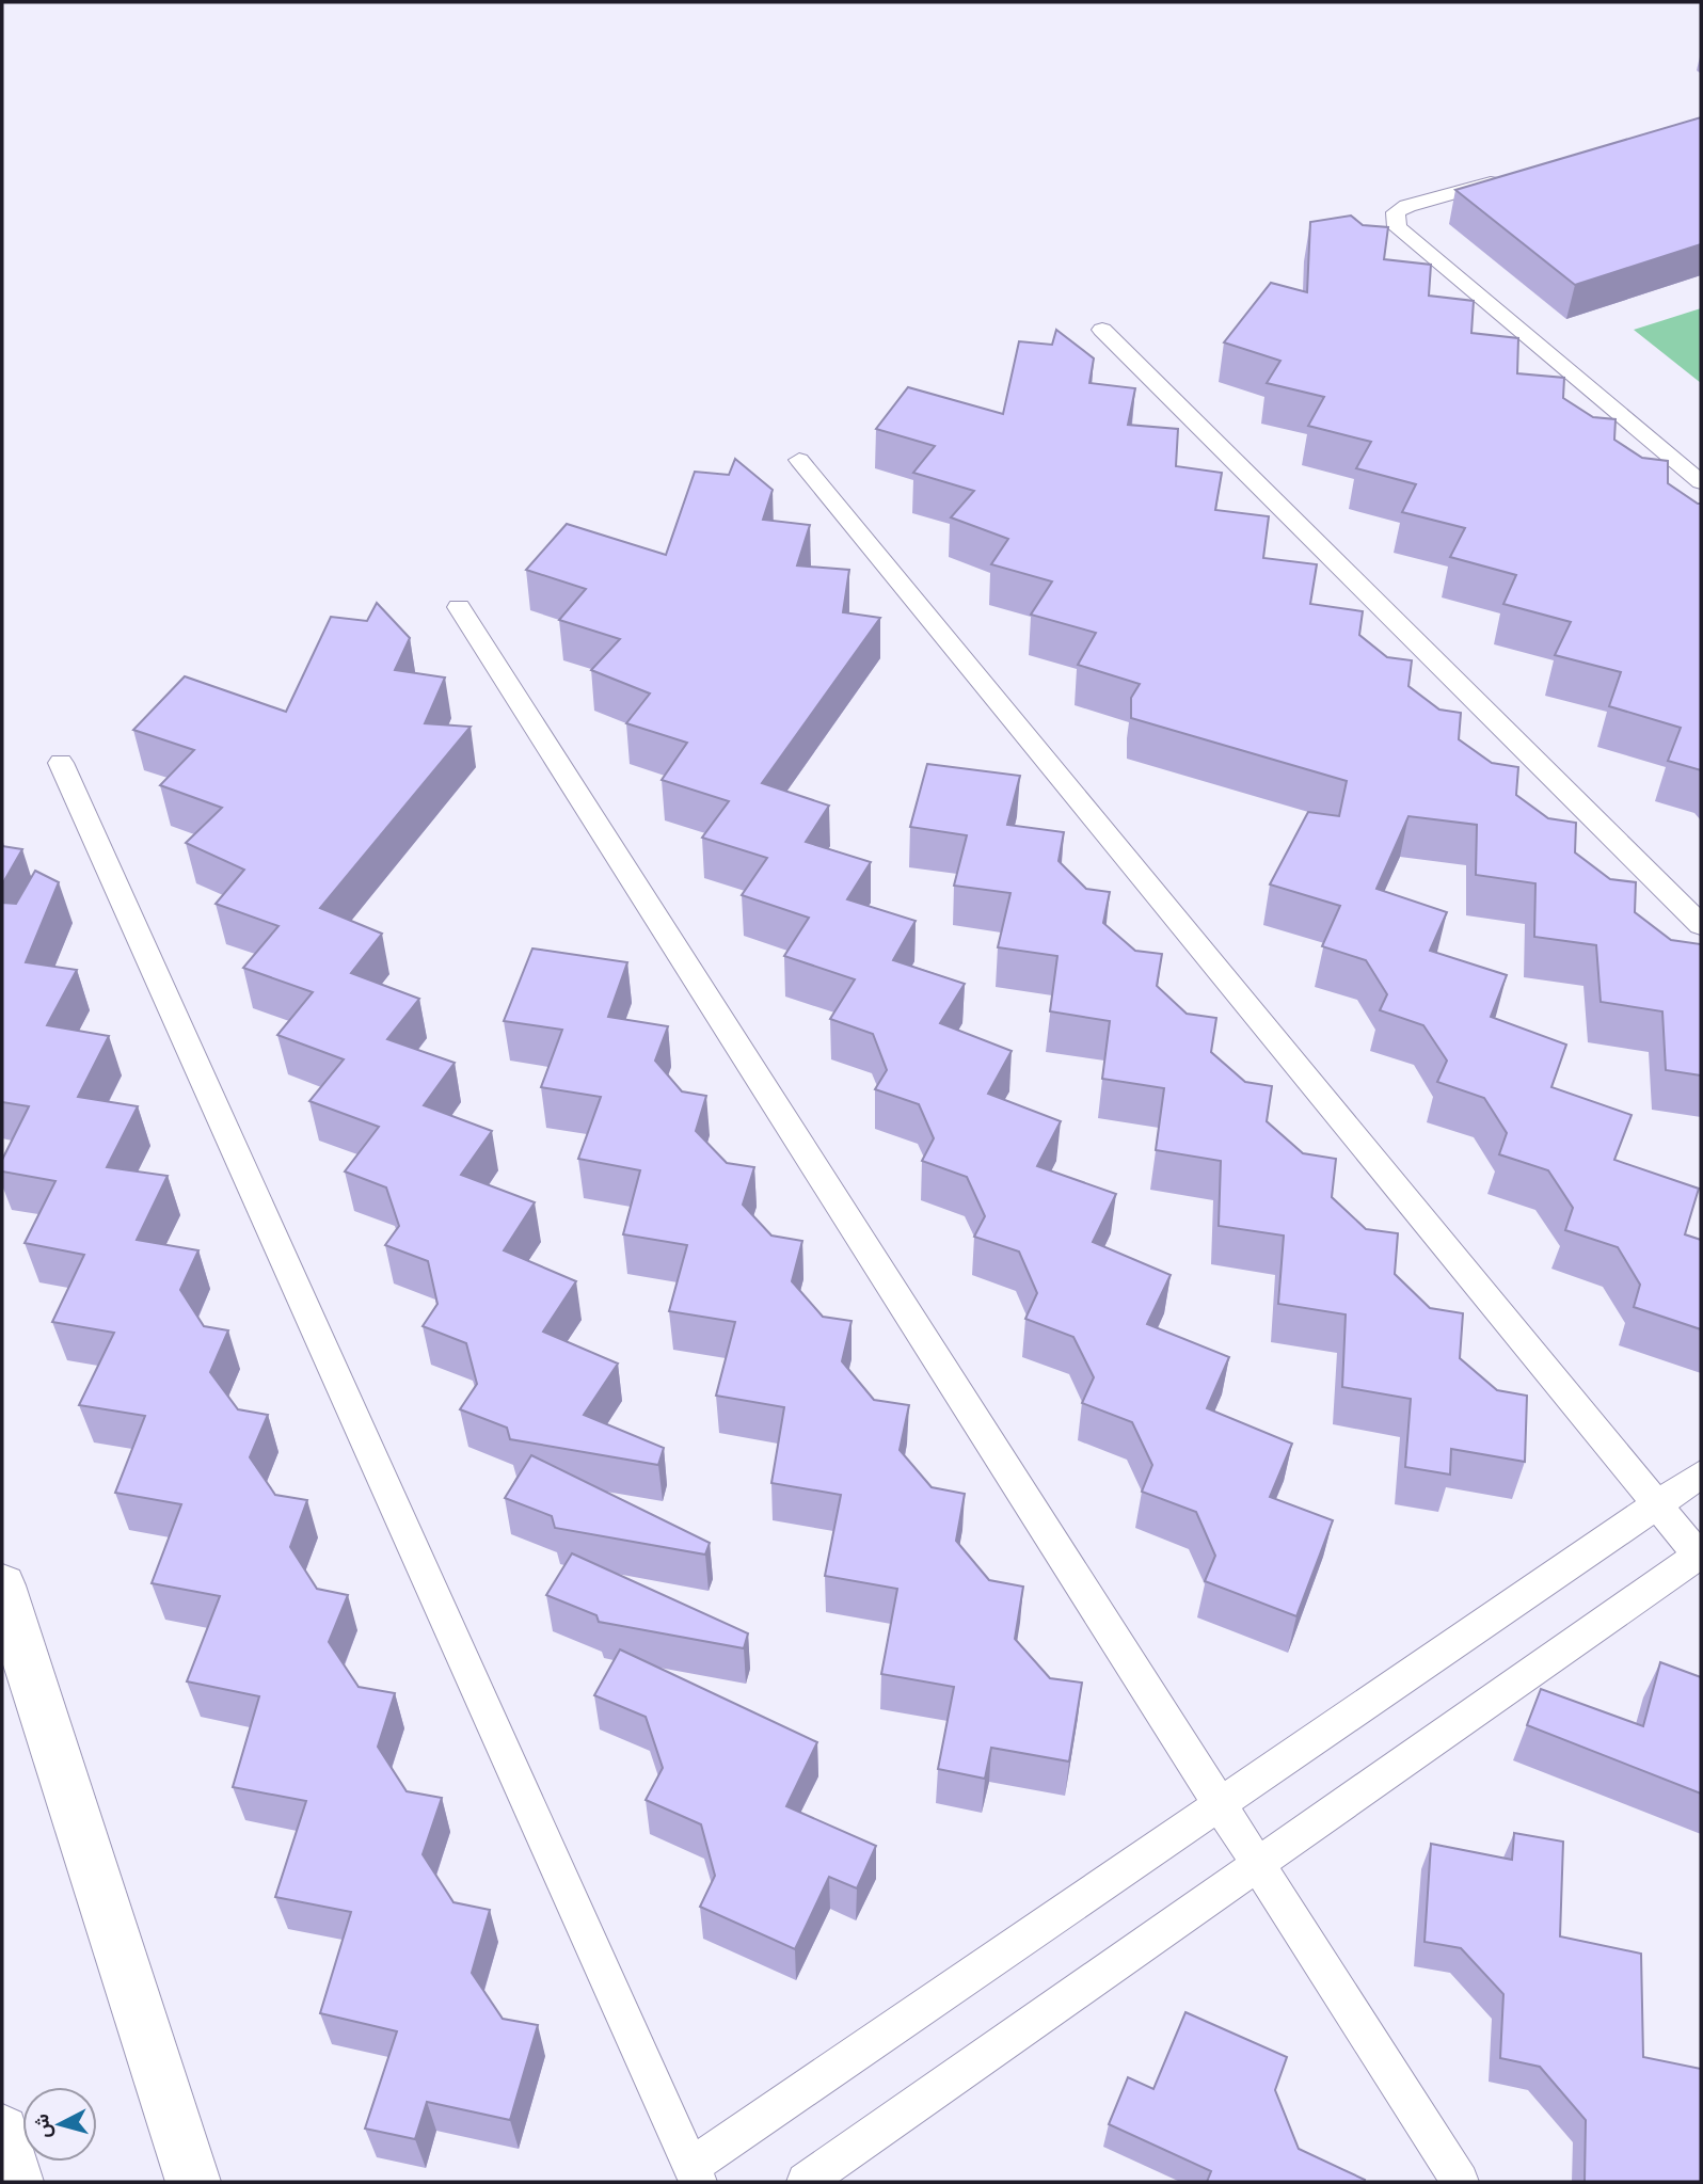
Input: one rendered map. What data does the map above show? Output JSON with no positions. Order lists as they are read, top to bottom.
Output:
{
  "north": "left"
}
